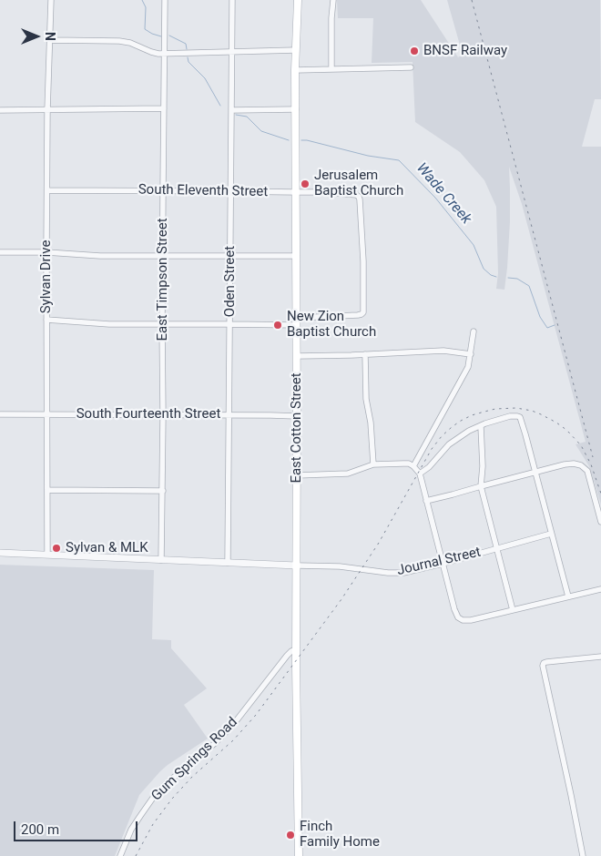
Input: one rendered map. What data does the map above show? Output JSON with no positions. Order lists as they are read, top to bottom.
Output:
{
  "streets": {
    "main road": ["East Cotton Street"],
    "street": [
      "South Eleventh Street",
      "Sylvan Drive",
      "East Timpson Street",
      "Oden Street",
      "South Fourteenth Street",
      "Journal Street",
      "Gum Springs Road"
    ]
  },
  "crossings": [
    ["South Eleventh Street", "Sylvan Drive"],
    ["South Eleventh Street", "East Timpson Street"],
    ["South Eleventh Street", "Oden Street"],
    ["South Eleventh Street", "East Cotton Street"],
    ["Sylvan Drive", "South Fourteenth Street"],
    ["East Timpson Street", "South Fourteenth Street"],
    ["Oden Street", "South Fourteenth Street"],
    ["South Fourteenth Street", "East Cotton Street"],
    ["East Cotton Street", "Journal Street"],
    ["East Cotton Street", "Gum Springs Road"]
  ],
  "water": ["Wade Creek"],
  "places": [
    "BNSF Railway",
    "Jerusalem Baptist Church",
    "New Zion Baptist Church",
    "Sylvan & MLK",
    "Finch Family Home"
  ],
  "scale_bar": "200 m",
  "north": "right"
}
